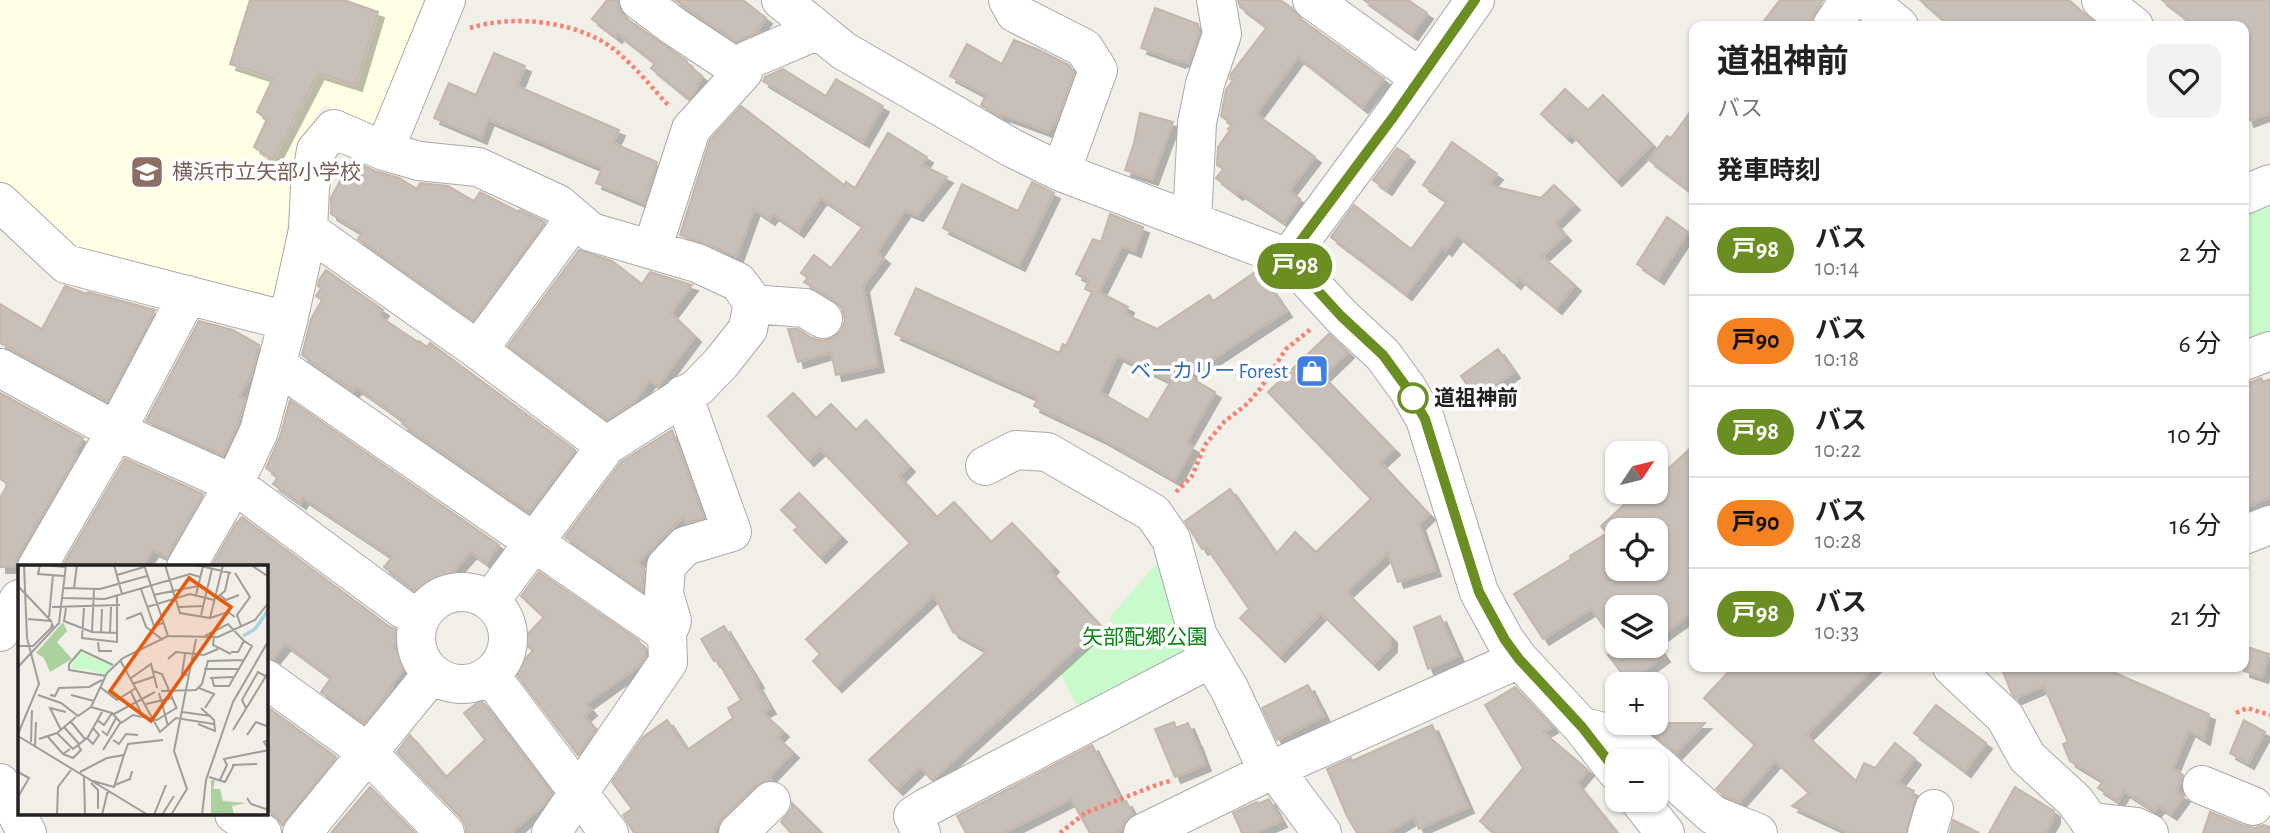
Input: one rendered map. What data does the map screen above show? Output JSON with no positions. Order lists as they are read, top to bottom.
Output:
{
  "parks": ["矢部配郷公園"],
  "places": {
    "school or university": ["横浜市立矢部小学校"],
    "shop": ["ベーカリー Forest"],
    "other": ["道祖神前"]
  },
  "lines": ["bus line 戸98"],
  "north": "top right",
  "page": {
    "on_map": "戸98",
    "heading": [
      ["道祖神前", "バス"],
      "発車時刻"
    ],
    "list": [
      {
        "mark": "戸98",
        "name": "バス",
        "note": "10:14",
        "value": "2 分"
      },
      {
        "mark": "戸90",
        "name": "バス",
        "note": "10:18",
        "value": "6 分"
      },
      {
        "mark": "戸98",
        "name": "バス",
        "note": "10:22",
        "value": "10 分"
      },
      {
        "mark": "戸90",
        "name": "バス",
        "note": "10:28",
        "value": "16 分"
      },
      {
        "mark": "戸98",
        "name": "バス",
        "note": "10:33",
        "value": "21 分"
      }
    ],
    "map_buttons": ["+", "−"]
  }
}
